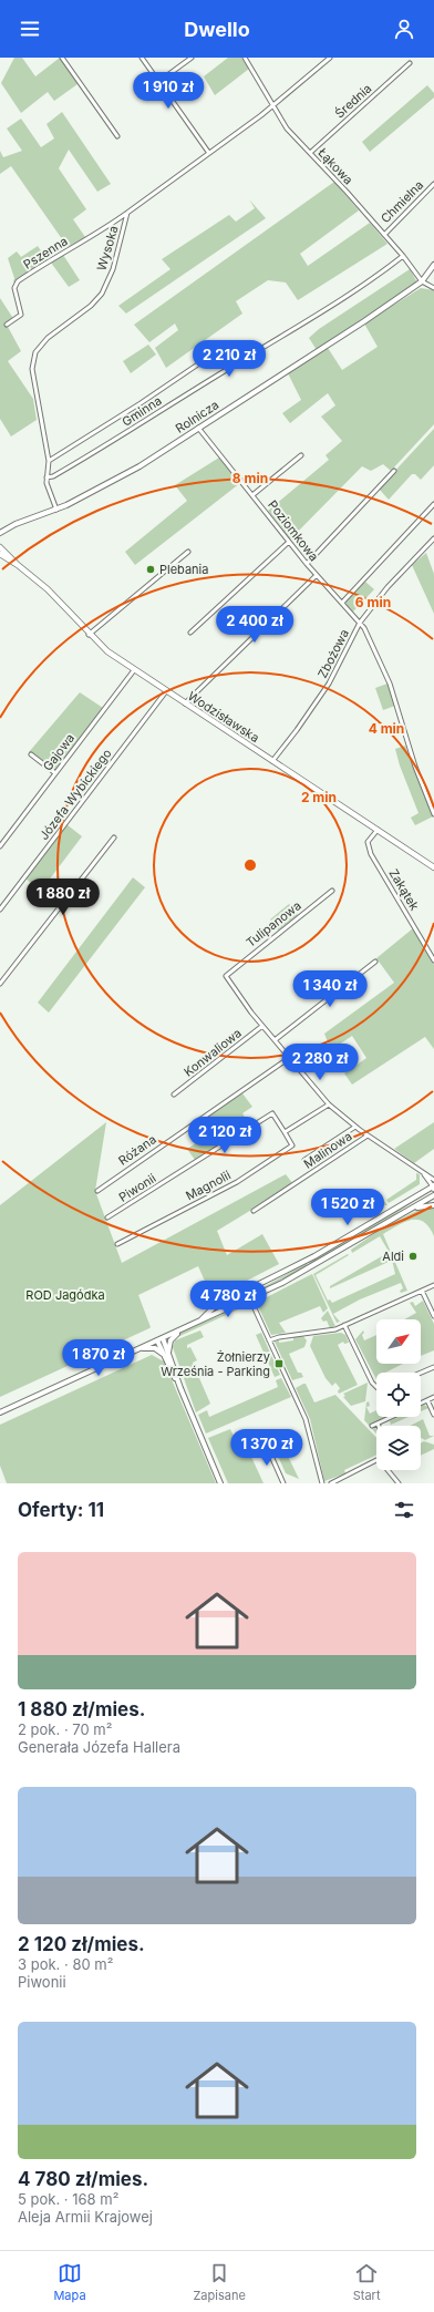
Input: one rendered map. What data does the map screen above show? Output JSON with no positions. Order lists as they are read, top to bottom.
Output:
{
  "streets": {
    "main road": ["Wodzisławska"],
    "street": [
      "Średnia",
      "Łąkowa",
      "Chmielna",
      "Wysoka",
      "Pszenna",
      "Gminna",
      "Rolnicza",
      "Poziomkowa",
      "Zbożowa",
      "Gajowa",
      "Józefa Wybickiego",
      "Zakątek",
      "Tulipanowa",
      "Konwaliowa",
      "Różana",
      "Malinowa",
      "Magnolii",
      "Piwonii"
    ]
  },
  "crossings": [
    ["Średnia", "Łąkowa"],
    ["Łąkowa", "Chmielna"],
    ["Łąkowa", "Wysoka"],
    ["Łąkowa", "Gminna"],
    ["Łąkowa", "Rolnicza"],
    ["Wysoka", "Pszenna"],
    ["Wysoka", "Gminna"],
    ["Wysoka", "Rolnicza"],
    ["Rolnicza", "Poziomkowa"],
    ["Poziomkowa", "Zbożowa"],
    ["Zbożowa", "Wodzisławska"],
    ["Wodzisławska", "Gajowa"],
    ["Wodzisławska", "Józefa Wybickiego"],
    ["Wodzisławska", "Zakątek"],
    ["Tulipanowa", "Malinowa"],
    ["Konwaliowa", "Malinowa"],
    ["Różana", "Malinowa"],
    ["Magnolii", "Piwonii"]
  ],
  "parks": ["ROD Jagódka"],
  "places": {
    "other": ["Plebania", "Aldi"],
    "transit": ["Żołnierzy Września - Parking"]
  },
  "north": "top right",
  "page": {
    "header": "Dwello",
    "price": [
      "1 910 zł",
      "2 210 zł",
      "2 400 zł",
      "1 880 zł",
      "1 340 zł",
      "2 280 zł",
      "2 120 zł",
      "1 520 zł",
      "4 780 zł",
      "1 870 zł",
      "1 370 zł"
    ],
    "heading": "Oferty: 11",
    "list": [
      {
        "name": "1 880 zł/mies.",
        "note": "2 pok. · 70 m² · Generała Józefa Hallera"
      },
      {
        "name": "2 120 zł/mies.",
        "note": "3 pok. · 80 m² · Piwonii"
      },
      {
        "name": "4 780 zł/mies.",
        "note": "5 pok. · 168 m² · Aleja Armii Krajowej"
      }
    ],
    "tabs": ["Mapa", "Zapisane", "Start"]
  },
  "rings": [
    "8 min",
    "6 min",
    "4 min",
    "2 min"
  ]
}
